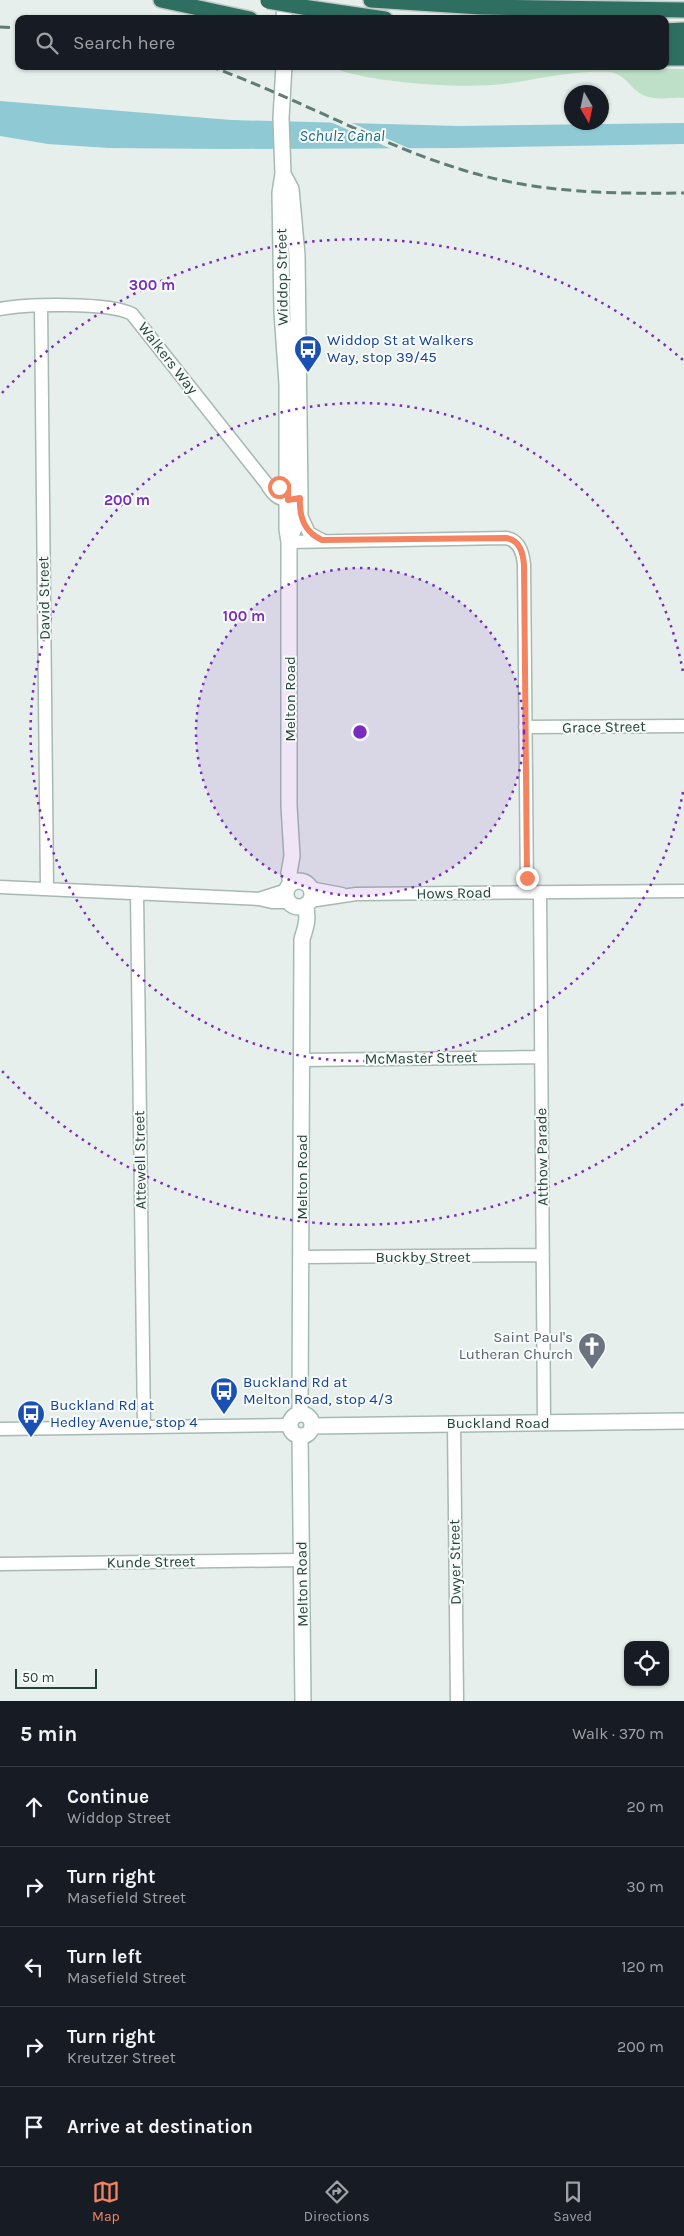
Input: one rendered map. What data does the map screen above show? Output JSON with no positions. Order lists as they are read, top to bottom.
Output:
{
  "streets": {
    "street": [
      "Widdop Street",
      "Walkers Way",
      "David Street",
      "Melton Road",
      "Grace Street",
      "Hows Road",
      "McMaster Street",
      "Atthow Parade",
      "Attewell Street",
      "Buckby Street",
      "Buckland Road",
      "Kunde Street",
      "Dwyer Street"
    ]
  },
  "crossings": [
    ["Widdop Street", "Walkers Way"],
    ["Widdop Street", "Melton Road"],
    ["Walkers Way", "David Street"],
    ["Walkers Way", "Melton Road"],
    ["David Street", "Hows Road"],
    ["Melton Road", "Hows Road"],
    ["Melton Road", "McMaster Street"],
    ["Melton Road", "Buckby Street"],
    ["Melton Road", "Buckland Road"],
    ["Melton Road", "Kunde Street"],
    ["Hows Road", "Atthow Parade"],
    ["Hows Road", "Attewell Street"],
    ["McMaster Street", "Atthow Parade"],
    ["Atthow Parade", "Buckby Street"],
    ["Atthow Parade", "Buckland Road"],
    ["Buckland Road", "Dwyer Street"]
  ],
  "water": ["Schulz Canal"],
  "places": {
    "bus stop": ["Widdop St at Walkers Way, stop 39/45", "Buckland Rd at Melton Road, stop 4/3", "Buckland Rd at Hedley Avenue, stop 4"],
    "church": ["Saint Paul's Lutheran Church"]
  },
  "scale_bar": "50 m",
  "north": "bottom",
  "page": {
    "search": "Search here",
    "scale": "50 m",
    "heading": ["5 min", "Walk · 370 m"],
    "list": [
      ["Continue", "Widdop Street", "20 m"],
      ["Turn right", "Masefield Street", "30 m"],
      ["Turn left", "Masefield Street", "120 m"],
      ["Turn right", "Kreutzer Street", "200 m"],
      "Arrive at destination"
    ],
    "nav": ["Map", "Directions", "Saved"]
  },
  "rings": ["300 m", "200 m", "100 m"]
}
